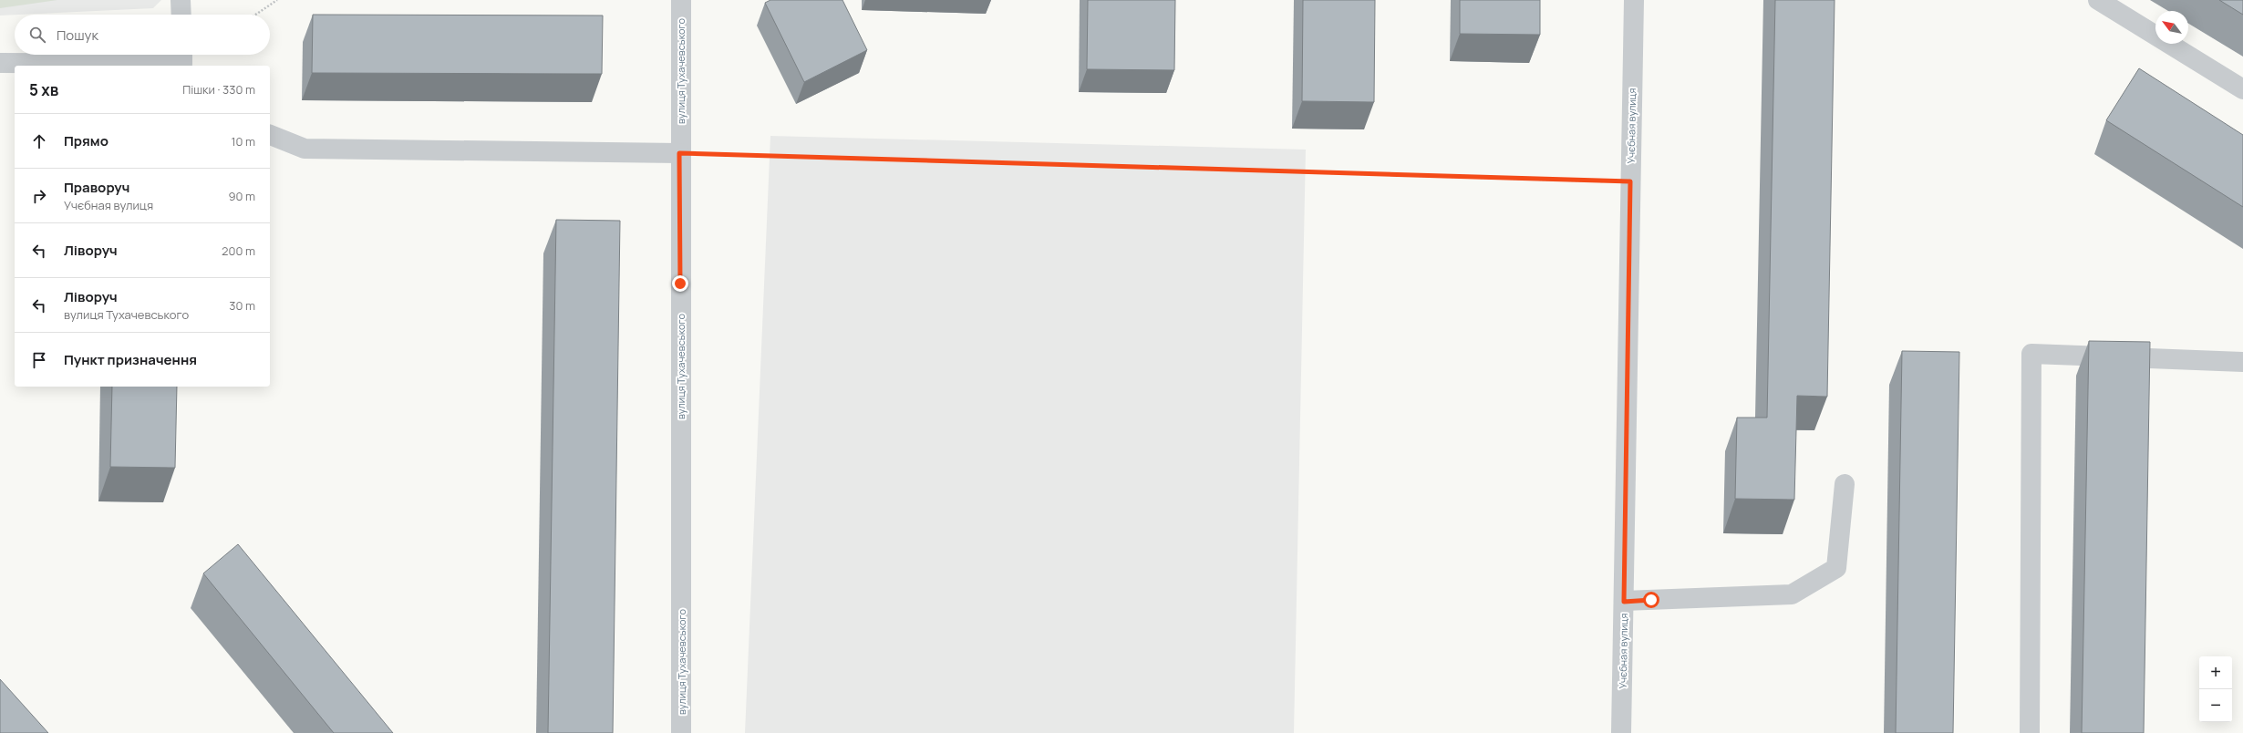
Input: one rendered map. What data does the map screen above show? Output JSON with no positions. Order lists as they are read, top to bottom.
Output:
{
  "streets": {
    "street": ["вулиця Тухачевського", "Учєбная вулиця"]
  },
  "north": "top left",
  "page": {
    "search": "Пошук",
    "heading": ["5 хв", "Пішки · 330 m"],
    "list": [
      ["Прямо", "10 m"],
      ["Праворуч", "Учєбная вулиця", "90 m"],
      ["Ліворуч", "200 m"],
      ["Ліворуч", "вулиця Тухачевського", "30 m"],
      "Пункт призначення"
    ],
    "map_buttons": ["+", "−"]
  }
}
